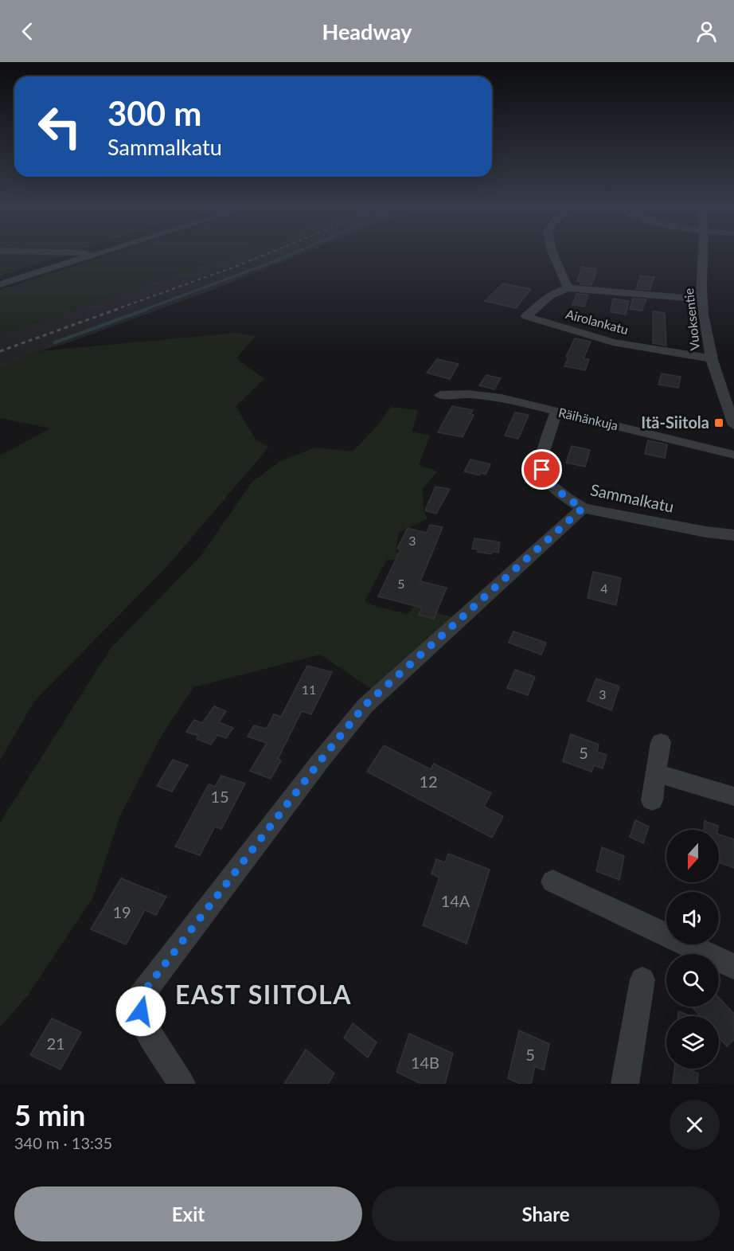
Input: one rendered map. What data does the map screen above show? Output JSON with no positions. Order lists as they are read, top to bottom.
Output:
{
  "streets": {
    "street": [
      "Vuoksentie",
      "Airolankatu",
      "Räihänkuja",
      "Sammalkatu"
    ]
  },
  "crossings": [
    ["Vuoksentie", "Airolankatu"],
    ["Räihänkuja", "Sammalkatu"]
  ],
  "districts": ["EAST SIITOLA"],
  "places": {
    "transit": ["Itä-Siitola"]
  },
  "house_numbers": [
    "3",
    "5",
    "4",
    "11",
    "3",
    "5",
    "12",
    "15",
    "14A",
    "19",
    "21",
    "5",
    "14B"
  ],
  "north": "bottom",
  "page": {
    "header": "Headway",
    "turn": ["300 m", "Sammalkatu"],
    "heading": ["5 min", "340 m · 13:35"],
    "buttons": ["Exit", "Share"]
  }
}
